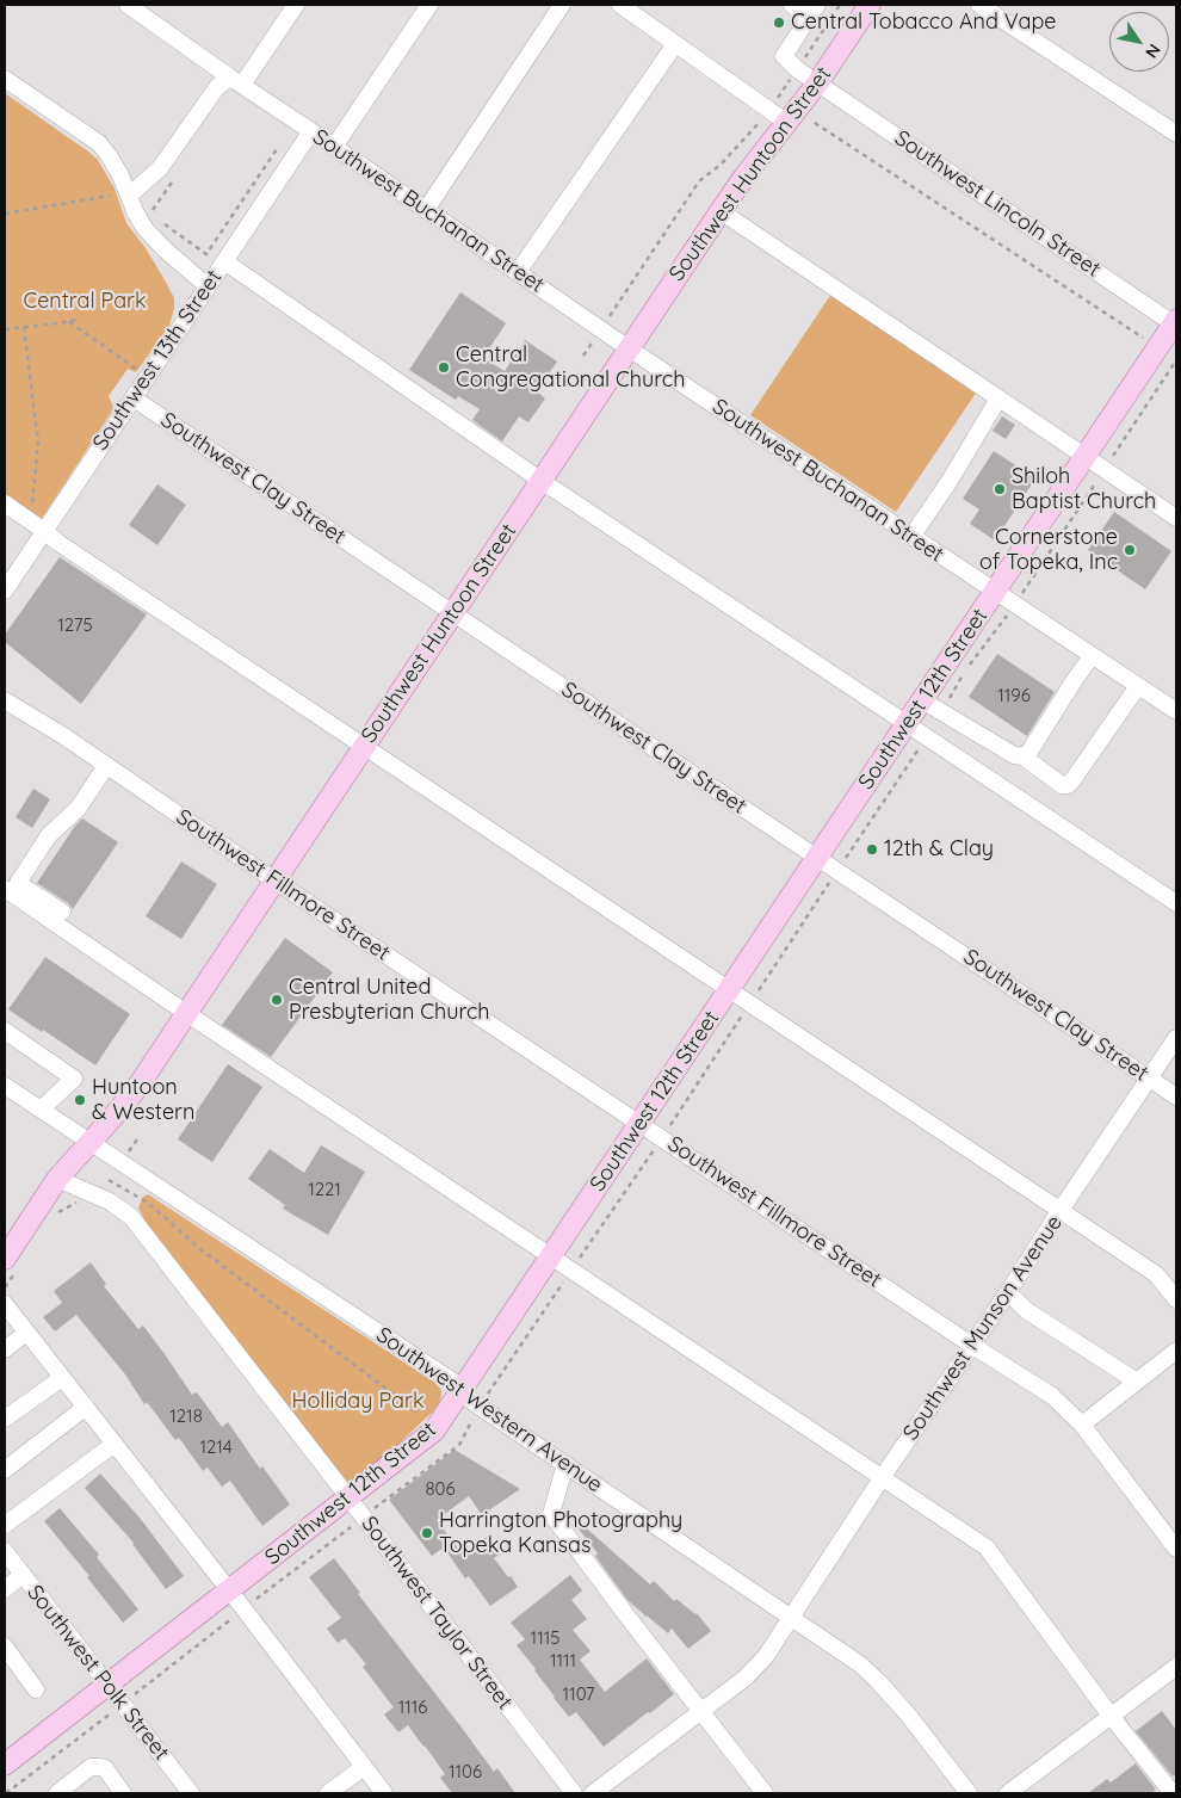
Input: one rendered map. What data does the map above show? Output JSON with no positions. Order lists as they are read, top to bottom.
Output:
{
  "streets": {
    "main road": ["Southwest Huntoon Street", "Southwest 12th Street"],
    "street": [
      "Southwest Lincoln Street",
      "Southwest Buchanan Street",
      "Southwest 13th Street",
      "Southwest Clay Street",
      "Southwest Fillmore Street",
      "Southwest Munson Avenue",
      "Southwest Western Avenue",
      "Southwest Taylor Street",
      "Southwest Polk Street"
    ]
  },
  "crossings": [
    ["Southwest Huntoon Street", "Southwest Lincoln Street"],
    ["Southwest Huntoon Street", "Southwest Buchanan Street"],
    ["Southwest Huntoon Street", "Southwest Clay Street"],
    ["Southwest Huntoon Street", "Southwest Fillmore Street"],
    ["Southwest Huntoon Street", "Southwest Western Avenue"],
    ["Southwest Huntoon Street", "Southwest Taylor Street"],
    ["Southwest Lincoln Street", "Southwest 12th Street"],
    ["Southwest Buchanan Street", "Southwest 13th Street"],
    ["Southwest Buchanan Street", "Southwest 12th Street"],
    ["Southwest 13th Street", "Southwest Clay Street"],
    ["Southwest Clay Street", "Southwest 12th Street"],
    ["Southwest Clay Street", "Southwest Munson Avenue"],
    ["Southwest 12th Street", "Southwest Fillmore Street"],
    ["Southwest 12th Street", "Southwest Western Avenue"],
    ["Southwest 12th Street", "Southwest Taylor Street"],
    ["Southwest 12th Street", "Southwest Polk Street"],
    ["Southwest Fillmore Street", "Southwest Munson Avenue"],
    ["Southwest Munson Avenue", "Southwest Western Avenue"]
  ],
  "parks": ["Central Park", "Holliday Park"],
  "places": [
    "Central Tobacco And Vape",
    "Central Congregational Church",
    "Shiloh Baptist Church",
    "Cornerstone of Topeka, Inc",
    "12th & Clay",
    "Central United Presbyterian Church",
    "Huntoon & Western",
    "Harrington Photography Topeka Kansas"
  ],
  "house_numbers": [
    "1275",
    "1196",
    "1221",
    "1218",
    "1214",
    "806",
    "1115",
    "1111",
    "1107",
    "1116",
    "1106"
  ],
  "north": "bottom right"
}
